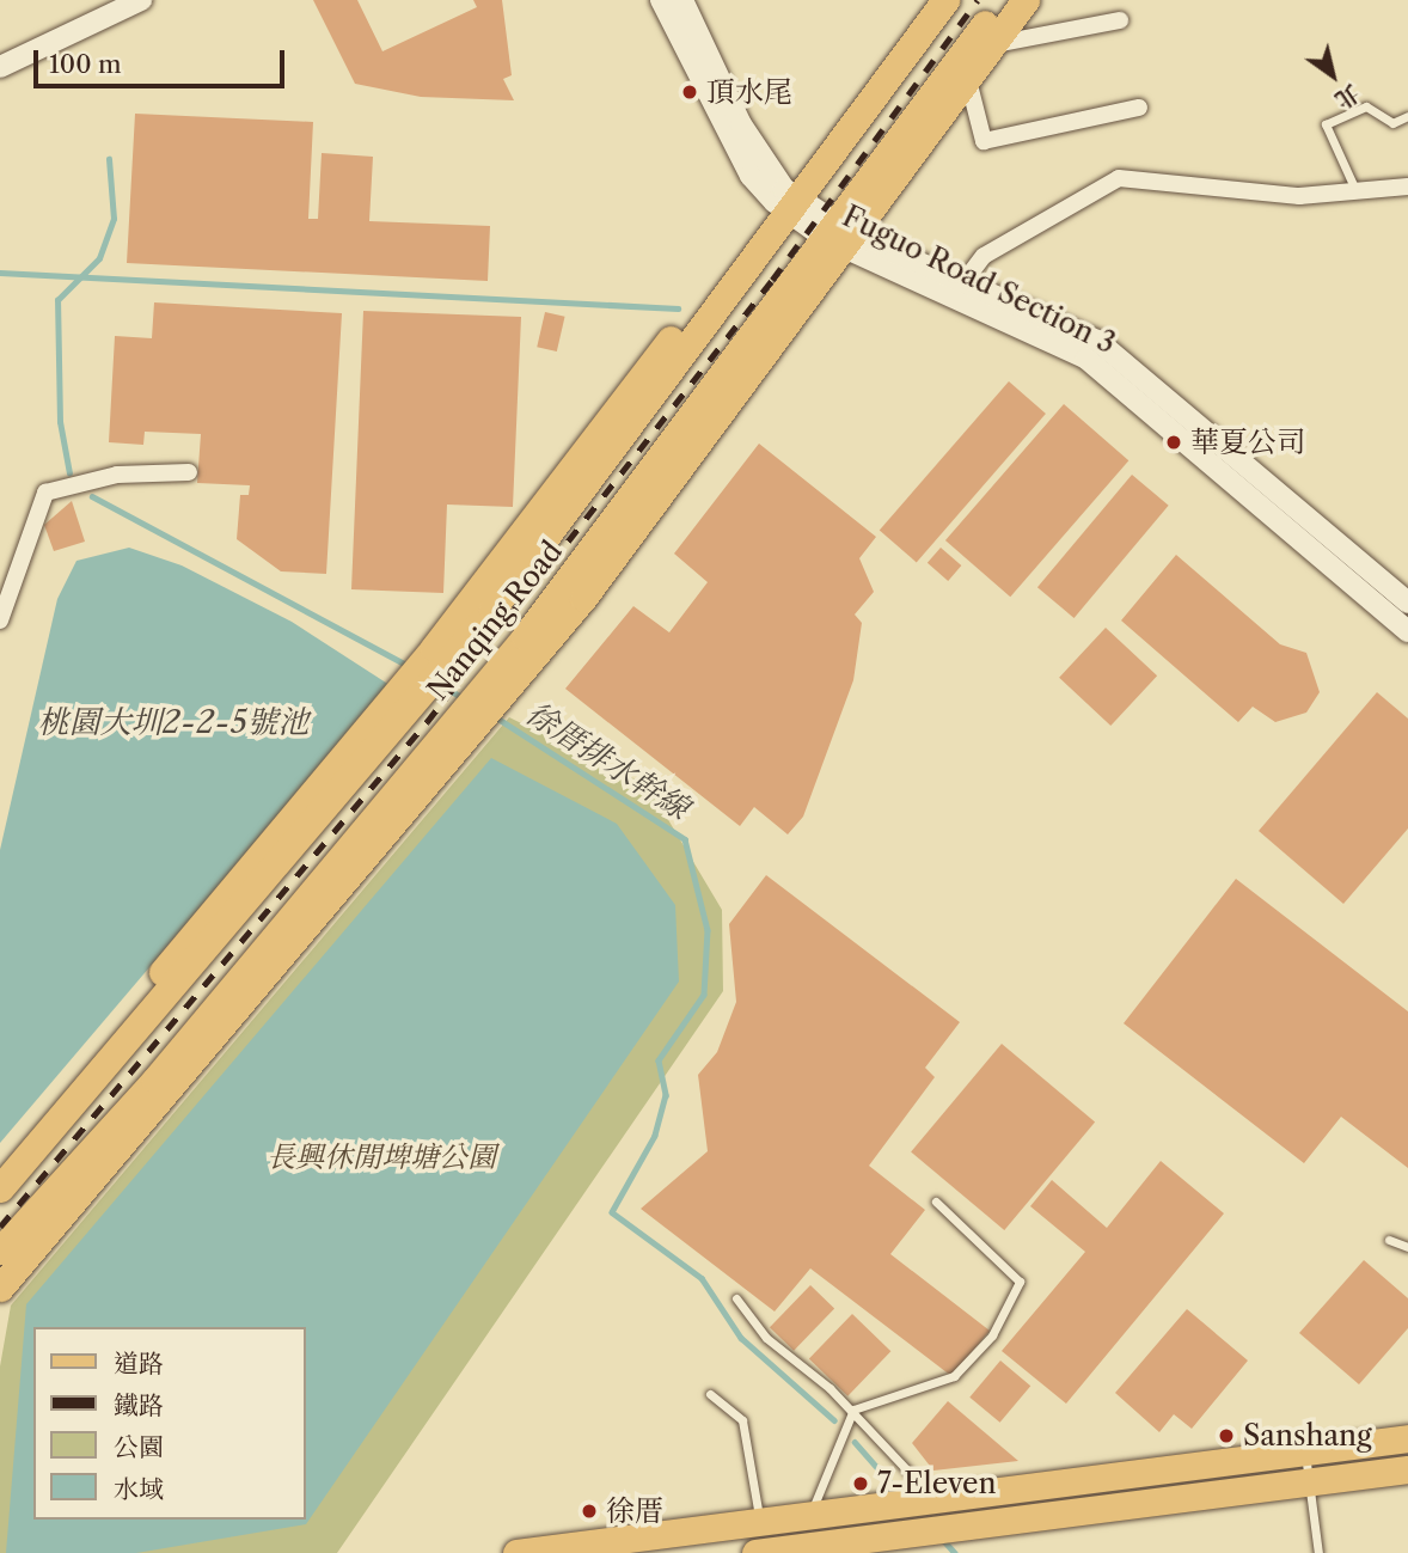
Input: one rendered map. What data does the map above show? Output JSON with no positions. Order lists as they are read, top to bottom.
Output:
{
  "streets": {
    "main road": ["Nanqing Road"],
    "street": ["Fuguo Road Section 3"]
  },
  "crossings": [
    ["Fuguo Road Section 3", "Nanqing Road"]
  ],
  "water": ["桃園大圳2-2-5號池", "徐厝排水幹線"],
  "parks": ["長興休閒埤塘公園"],
  "places": [
    "頂水尾",
    "華夏公司",
    "Sanshang",
    "7-Eleven",
    "徐厝"
  ],
  "legend": [
    "道路",
    "鐵路",
    "公園",
    "水域"
  ],
  "scale_bar": "100 m",
  "north": "bottom right"
}
